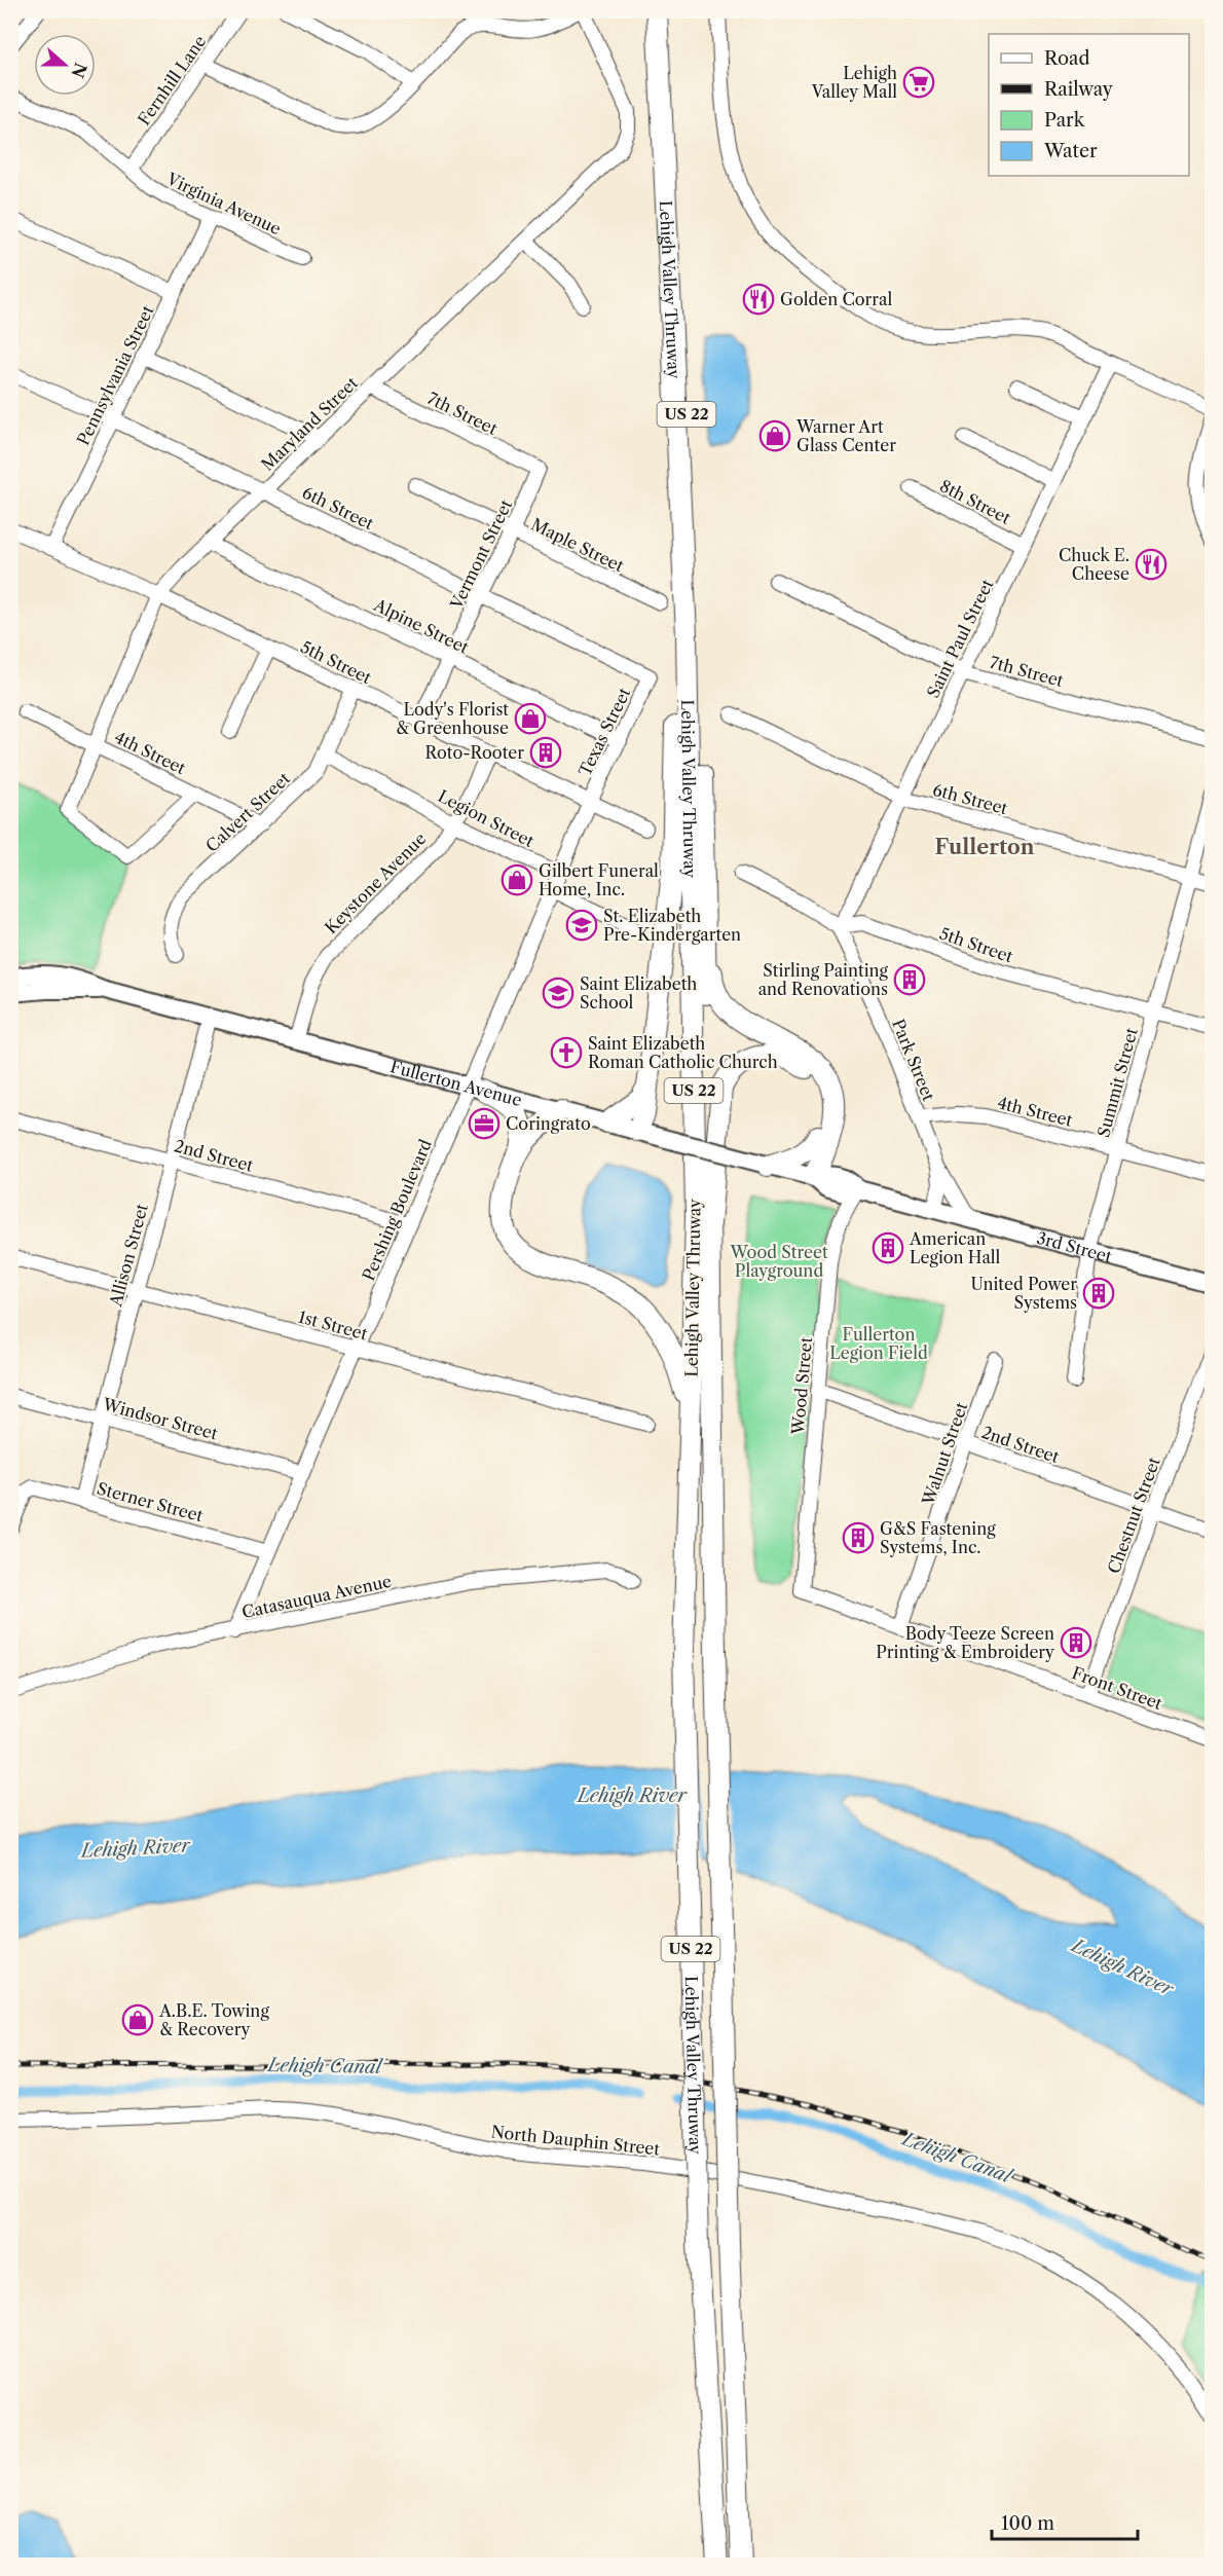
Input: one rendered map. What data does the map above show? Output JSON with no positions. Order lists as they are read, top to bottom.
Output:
{
  "streets": {
    "highway": ["Lehigh Valley Thruway", "US 22"],
    "main road": ["Fullerton Avenue", "3rd Street"],
    "street": [
      "Fernhill Lane",
      "Virginia Avenue",
      "Pennsylvania Street",
      "7th Street",
      "Maryland Street",
      "8th Street",
      "6th Street",
      "Maple Street",
      "Vermont Street",
      "Alpine Street",
      "Saint Paul Street",
      "5th Street",
      "Texas Street",
      "4th Street",
      "Calvert Street",
      "Legion Street",
      "Keystone Avenue",
      "Park Street",
      "Summit Street",
      "2nd Street",
      "Pershing Boulevard",
      "Allison Street",
      "1st Street",
      "Wood Street",
      "Windsor Street",
      "Walnut Street",
      "Sterner Street",
      "Chestnut Street",
      "Catasauqua Avenue",
      "Front Street",
      "North Dauphin Street"
    ]
  },
  "crossings": [
    ["Fernhill Lane", "Virginia Avenue"],
    ["Virginia Avenue", "Pennsylvania Street"],
    ["Pennsylvania Street", "6th Street"],
    ["Pennsylvania Street", "5th Street"],
    ["7th Street", "Maryland Street"],
    ["7th Street", "Vermont Street"],
    ["7th Street", "Saint Paul Street"],
    ["Maryland Street", "6th Street"],
    ["Maryland Street", "Alpine Street"],
    ["Maryland Street", "5th Street"],
    ["Maryland Street", "4th Street"],
    ["8th Street", "Saint Paul Street"],
    ["6th Street", "Vermont Street"],
    ["6th Street", "Saint Paul Street"],
    ["6th Street", "Texas Street"],
    ["6th Street", "Summit Street"],
    ["Maple Street", "Vermont Street"],
    ["Vermont Street", "Alpine Street"],
    ["Vermont Street", "5th Street"],
    ["Alpine Street", "Texas Street"],
    ["Saint Paul Street", "5th Street"],
    ["Saint Paul Street", "Park Street"],
    ["5th Street", "Texas Street"],
    ["5th Street", "Calvert Street"],
    ["5th Street", "Keystone Avenue"],
    ["5th Street", "Park Street"],
    ["5th Street", "Summit Street"],
    ["5th Street", "Pershing Boulevard"],
    ["Texas Street", "Pershing Boulevard"],
    ["4th Street", "Calvert Street"],
    ["4th Street", "Park Street"],
    ["4th Street", "Summit Street"],
    ["Calvert Street", "Legion Street"],
    ["Legion Street", "Keystone Avenue"],
    ["Legion Street", "Pershing Boulevard"],
    ["Keystone Avenue", "Fullerton Avenue"],
    ["Park Street", "Fullerton Avenue"],
    ["Park Street", "3rd Street"],
    ["Summit Street", "3rd Street"],
    ["Fullerton Avenue", "Pershing Boulevard"],
    ["Fullerton Avenue", "3rd Street"],
    ["Fullerton Avenue", "Allison Street"],
    ["Fullerton Avenue", "Wood Street"],
    ["2nd Street", "Pershing Boulevard"],
    ["2nd Street", "Allison Street"],
    ["2nd Street", "Wood Street"],
    ["2nd Street", "Walnut Street"],
    ["2nd Street", "Chestnut Street"],
    ["Pershing Boulevard", "1st Street"],
    ["Pershing Boulevard", "Windsor Street"],
    ["Pershing Boulevard", "Sterner Street"],
    ["Pershing Boulevard", "Catasauqua Avenue"],
    ["Allison Street", "1st Street"],
    ["Allison Street", "Windsor Street"],
    ["Allison Street", "Sterner Street"],
    ["Wood Street", "Front Street"],
    ["Walnut Street", "Front Street"],
    ["Chestnut Street", "Front Street"]
  ],
  "districts": ["Fullerton"],
  "water": ["Lehigh River", "Lehigh Canal"],
  "parks": ["Wood Street Playground", "Fullerton Legion Field"],
  "places": {
    "supermarket": ["Lehigh Valley Mall"],
    "restaurant": ["Golden Corral", "Chuck E. Cheese"],
    "shop": [
      "Warner Art Glass Center",
      "Lody's Florist & Greenhouse",
      "Gilbert Funeral Home, Inc.",
      "A.B.E. Towing & Recovery"
    ],
    "building": [
      "Roto-Rooter",
      "Stirling Painting and Renovations",
      "American Legion Hall",
      "United Power Systems",
      "G&S Fastening Systems, Inc.",
      "Body Teeze Screen Printing & Embroidery"
    ],
    "school or university": ["St. Elizabeth Pre-Kindergarten", "Saint Elizabeth School"],
    "church": ["Saint Elizabeth Roman Catholic Church"],
    "office": ["Coringrato"]
  },
  "legend": [
    "Road",
    "Railway",
    "Park",
    "Water"
  ],
  "scale_bar": "100 m",
  "north": "right"
}
